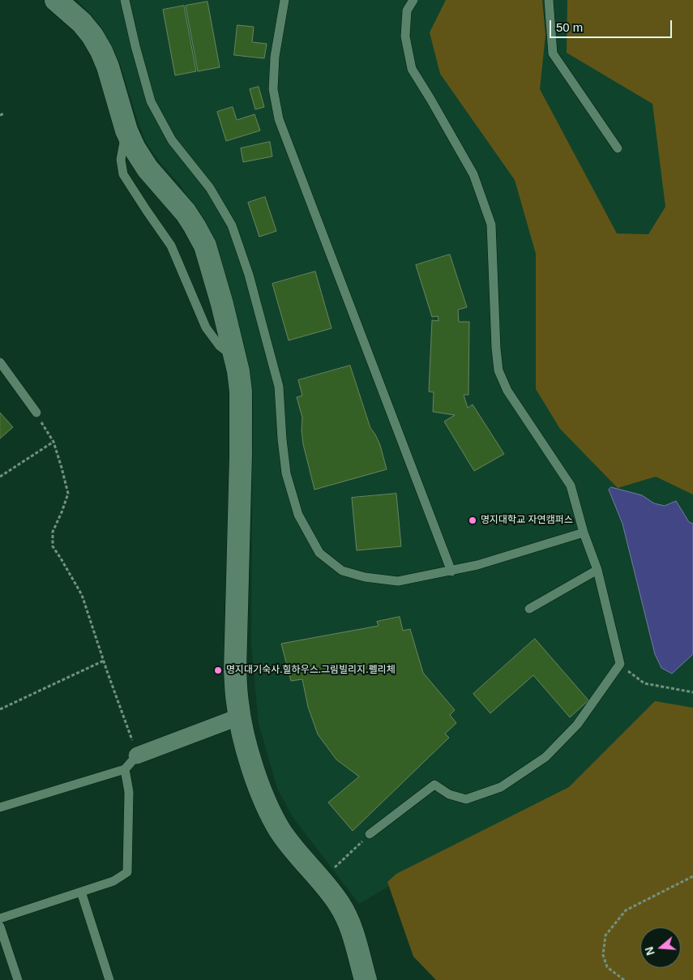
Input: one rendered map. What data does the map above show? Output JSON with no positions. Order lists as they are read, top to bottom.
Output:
{
  "places": ["명지대학교 자연캠퍼스", "명지대기숙사.힐하우스.그림빌리지.펠리체"],
  "scale_bar": "50 m",
  "north": "left"
}
